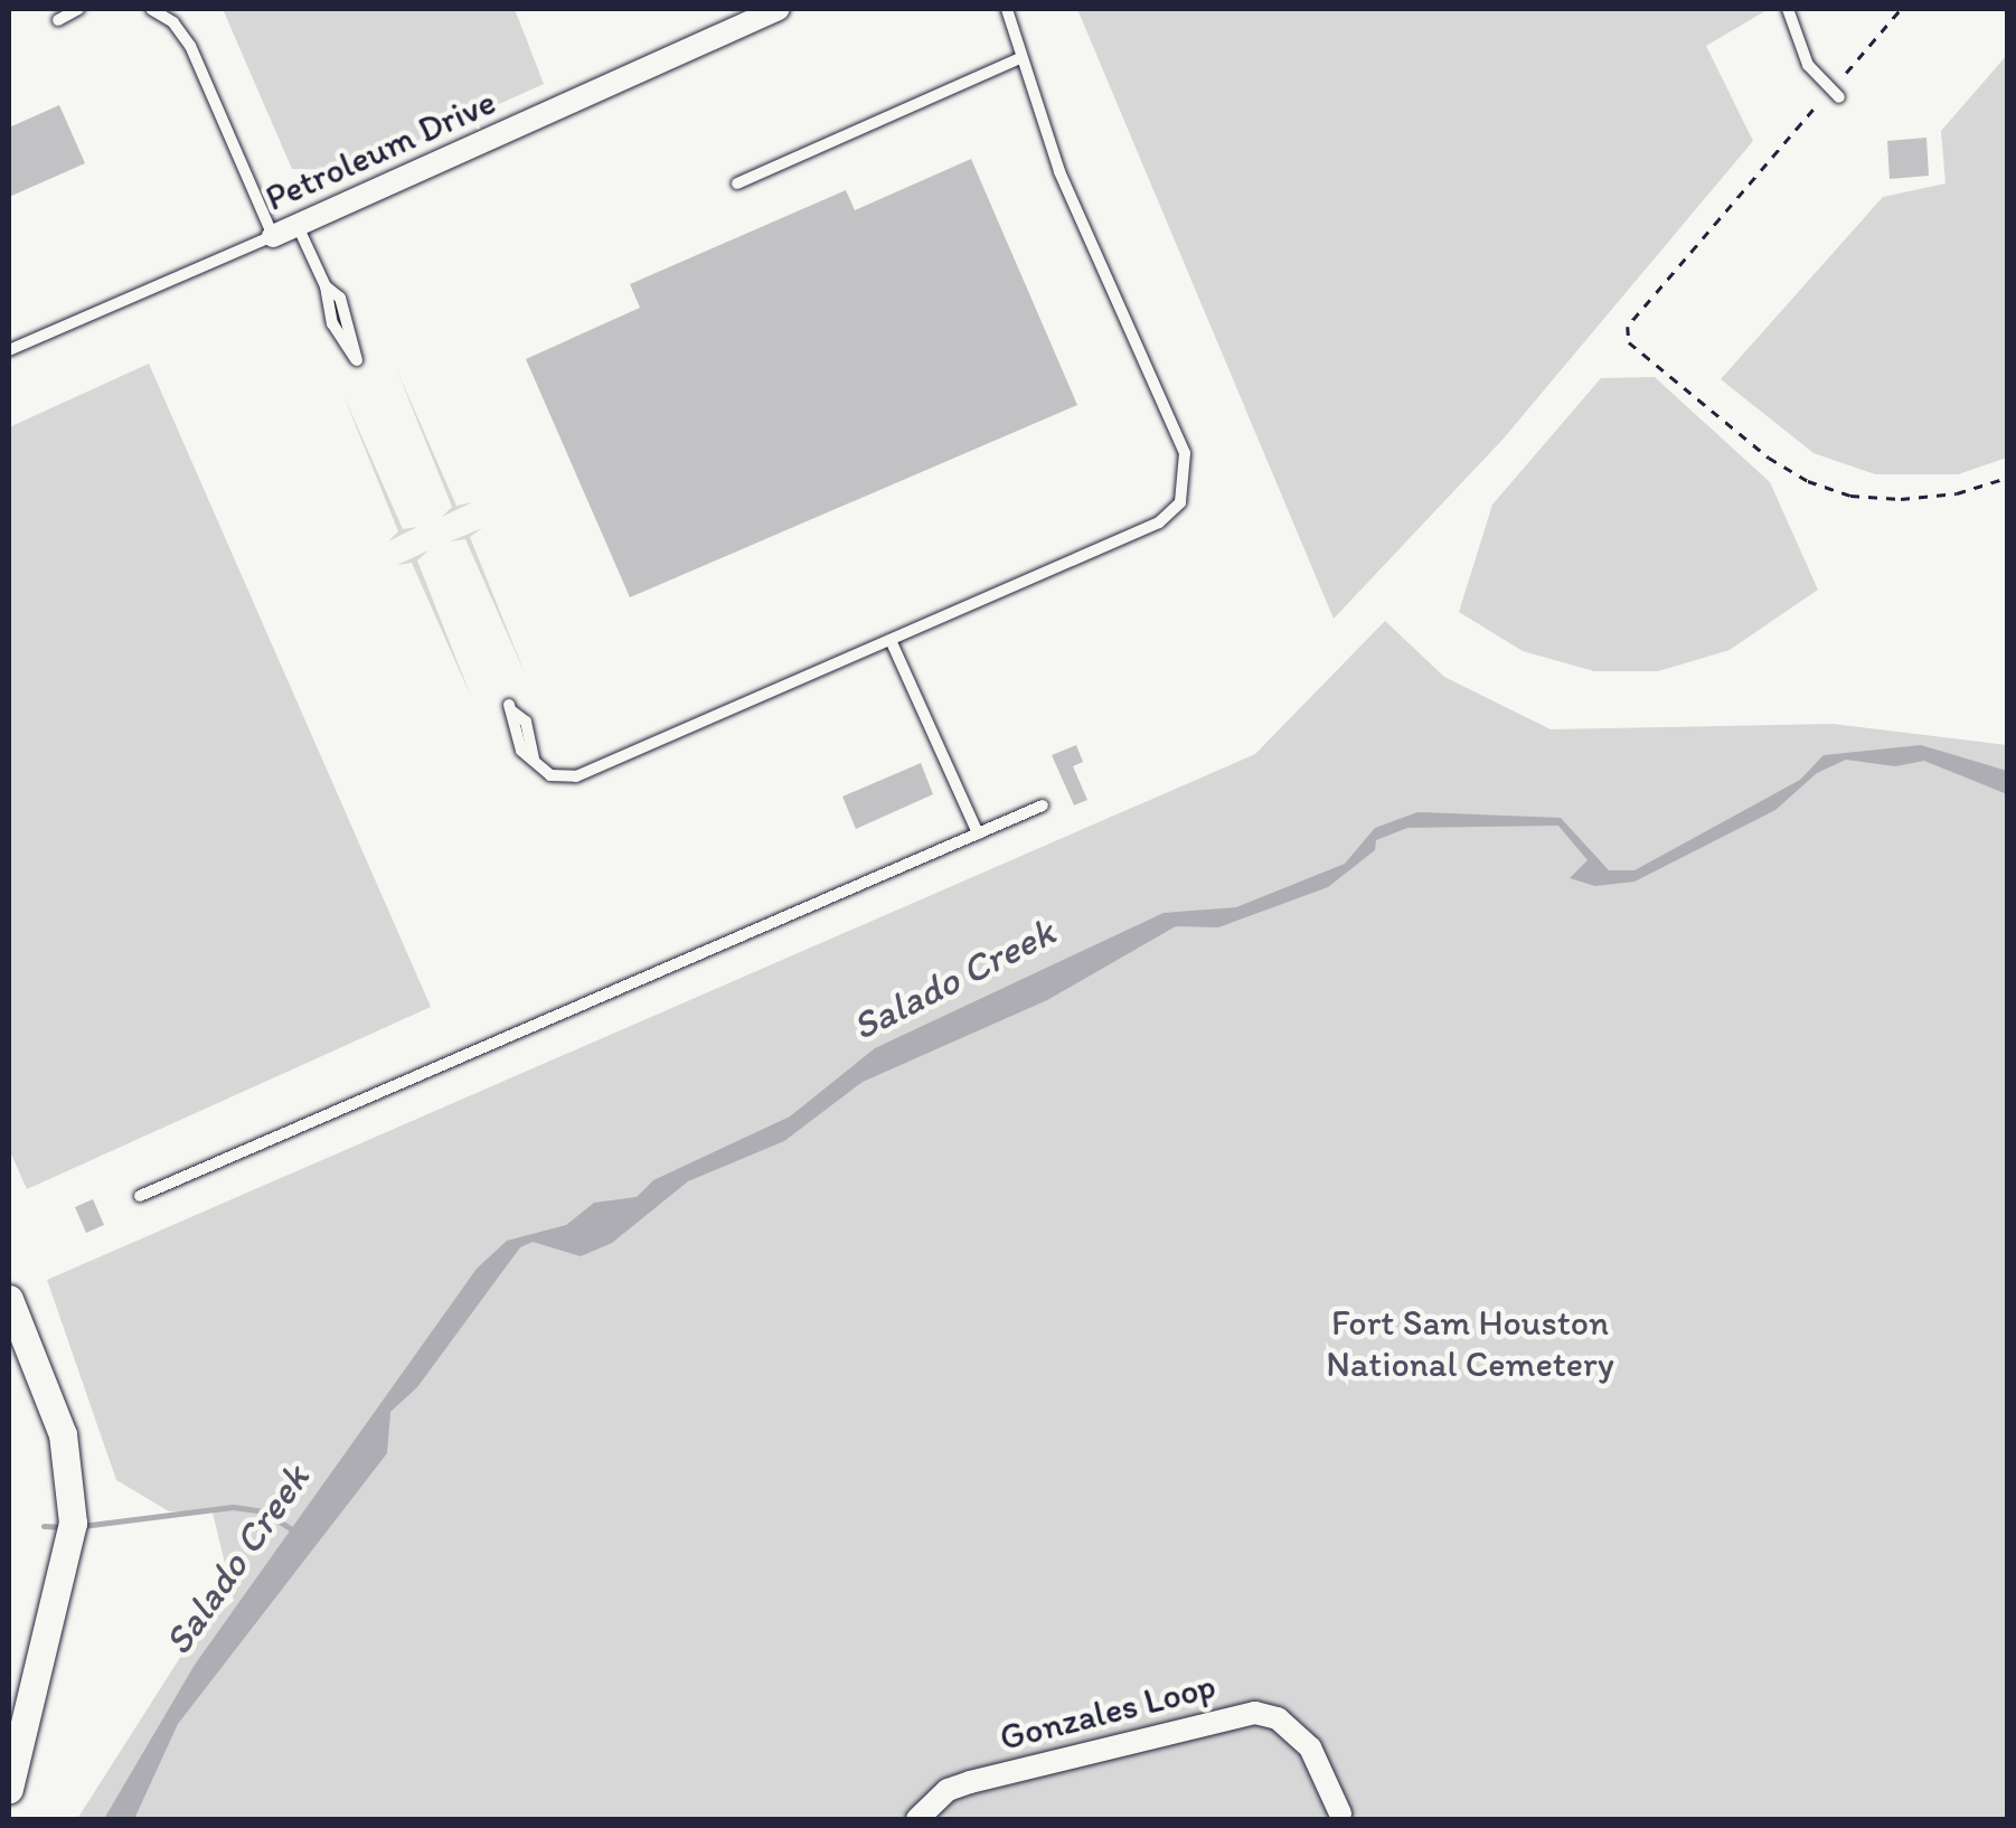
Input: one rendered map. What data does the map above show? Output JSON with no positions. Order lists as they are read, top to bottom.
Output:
{
  "streets": {
    "street": ["Petroleum Drive", "Gonzales Loop"]
  },
  "water": ["Salado Creek"],
  "parks": ["Fort Sam Houston National Cemetery"]
}
